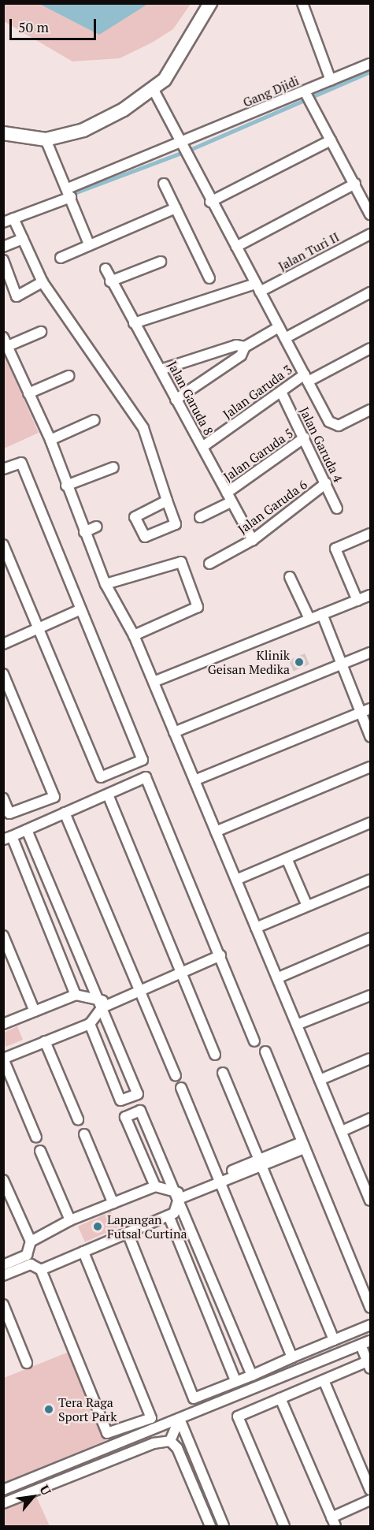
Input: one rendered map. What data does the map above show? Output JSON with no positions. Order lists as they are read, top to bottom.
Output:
{
  "streets": {
    "street": [
      "Gang Djidi",
      "Jalan Turi II",
      "Jalan Garuda 3",
      "Jalan Garuda 8",
      "Jalan Garuda 4",
      "Jalan Garuda 5",
      "Jalan Garuda 6"
    ]
  },
  "crossings": [
    ["Jalan Turi II", "Jalan Garuda 8"],
    ["Jalan Garuda 3", "Jalan Garuda 8"],
    ["Jalan Garuda 3", "Jalan Garuda 4"],
    ["Jalan Garuda 8", "Jalan Garuda 5"],
    ["Jalan Garuda 8", "Jalan Garuda 6"],
    ["Jalan Garuda 4", "Jalan Garuda 5"],
    ["Jalan Garuda 4", "Jalan Garuda 6"]
  ],
  "places": ["Klinik Geisan Medika", "Lapangan Futsal Curtina", "Tera Raga Sport Park"],
  "scale_bar": "50 m",
  "north": "top right"
}
